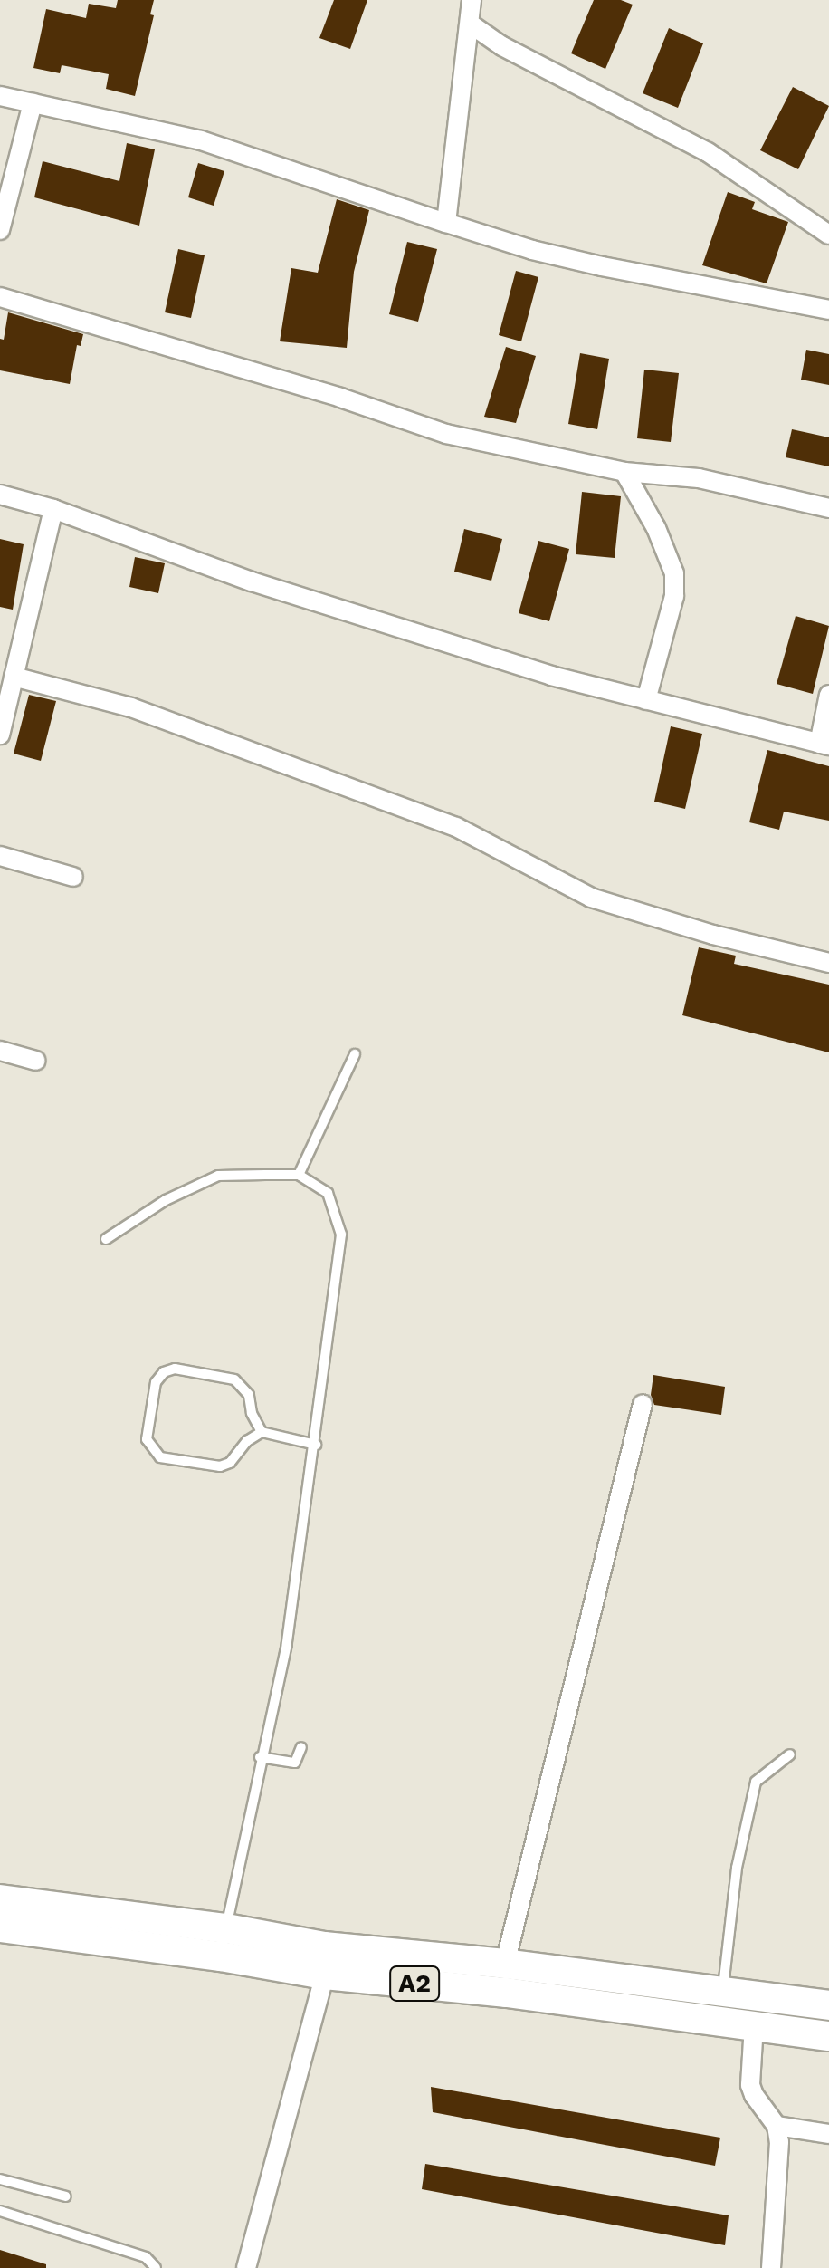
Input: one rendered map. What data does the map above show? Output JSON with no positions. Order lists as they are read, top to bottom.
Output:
{
  "streets": {
    "highway": ["A2"]
  }
}
